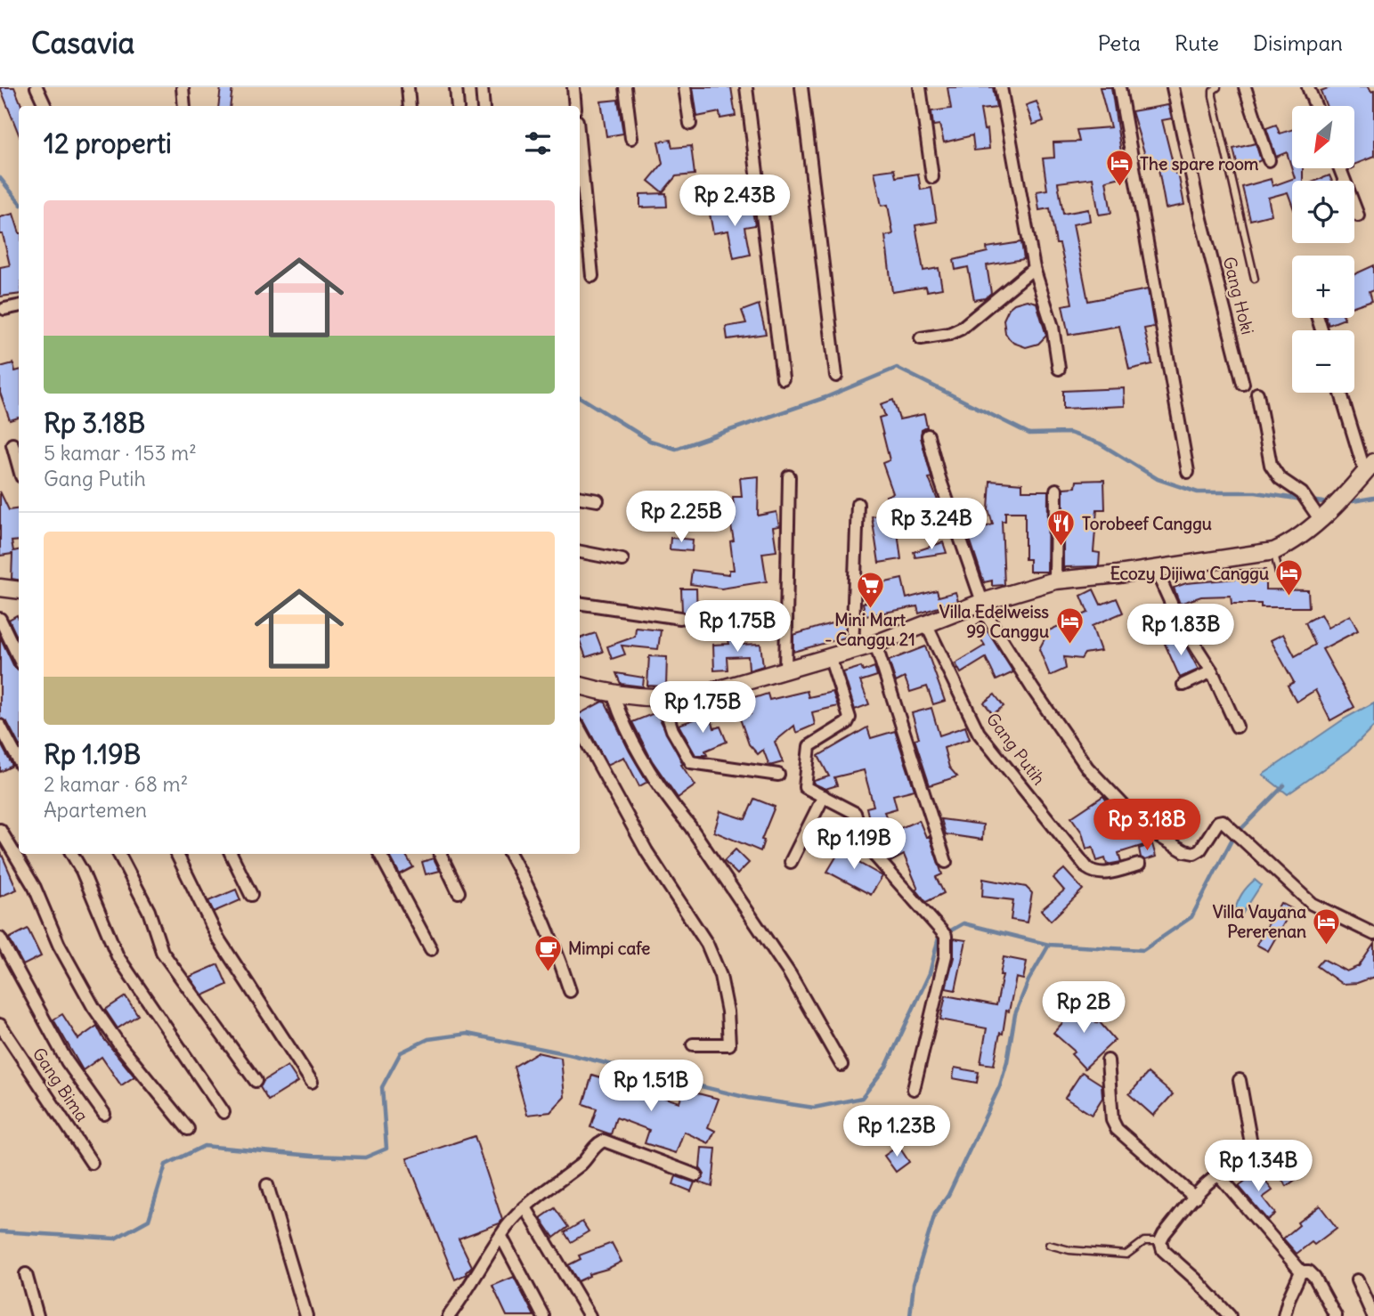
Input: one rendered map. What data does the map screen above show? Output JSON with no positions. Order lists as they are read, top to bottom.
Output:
{
  "streets": {
    "street": ["Gang Hoki", "Gang Putih", "Gang Bima"]
  },
  "places": {
    "hotel": [
      "The spare room",
      "Ecozy Dijiwa Canggu",
      "Villa Edelweiss 99 Canggu",
      "Villa Vayana Pererenan"
    ],
    "restaurant": ["Torobeef Canggu"],
    "supermarket": ["Mini Mart - Canggu 21"],
    "cafe": ["Mimpi cafe"]
  },
  "north": "bottom left",
  "page": {
    "header": "Casavia",
    "nav": ["Peta", "Rute", "Disimpan"],
    "map_buttons": ["+", "−"],
    "heading": "12 properti",
    "price": [
      "Rp 2.43B",
      "Rp 2.25B",
      "Rp 3.24B",
      "Rp 1.75B",
      "Rp 1.83B",
      "Rp 1.75B",
      "Rp 3.18B",
      "Rp 1.19B",
      "Rp 2B",
      "Rp 1.51B",
      "Rp 1.23B",
      "Rp 1.34B"
    ],
    "list": [
      {
        "name": "Rp 3.18B",
        "note": "5 kamar · 153 m² · Gang Putih"
      },
      {
        "name": "Rp 1.19B",
        "note": "2 kamar · 68 m² · Apartemen"
      }
    ]
  }
}
